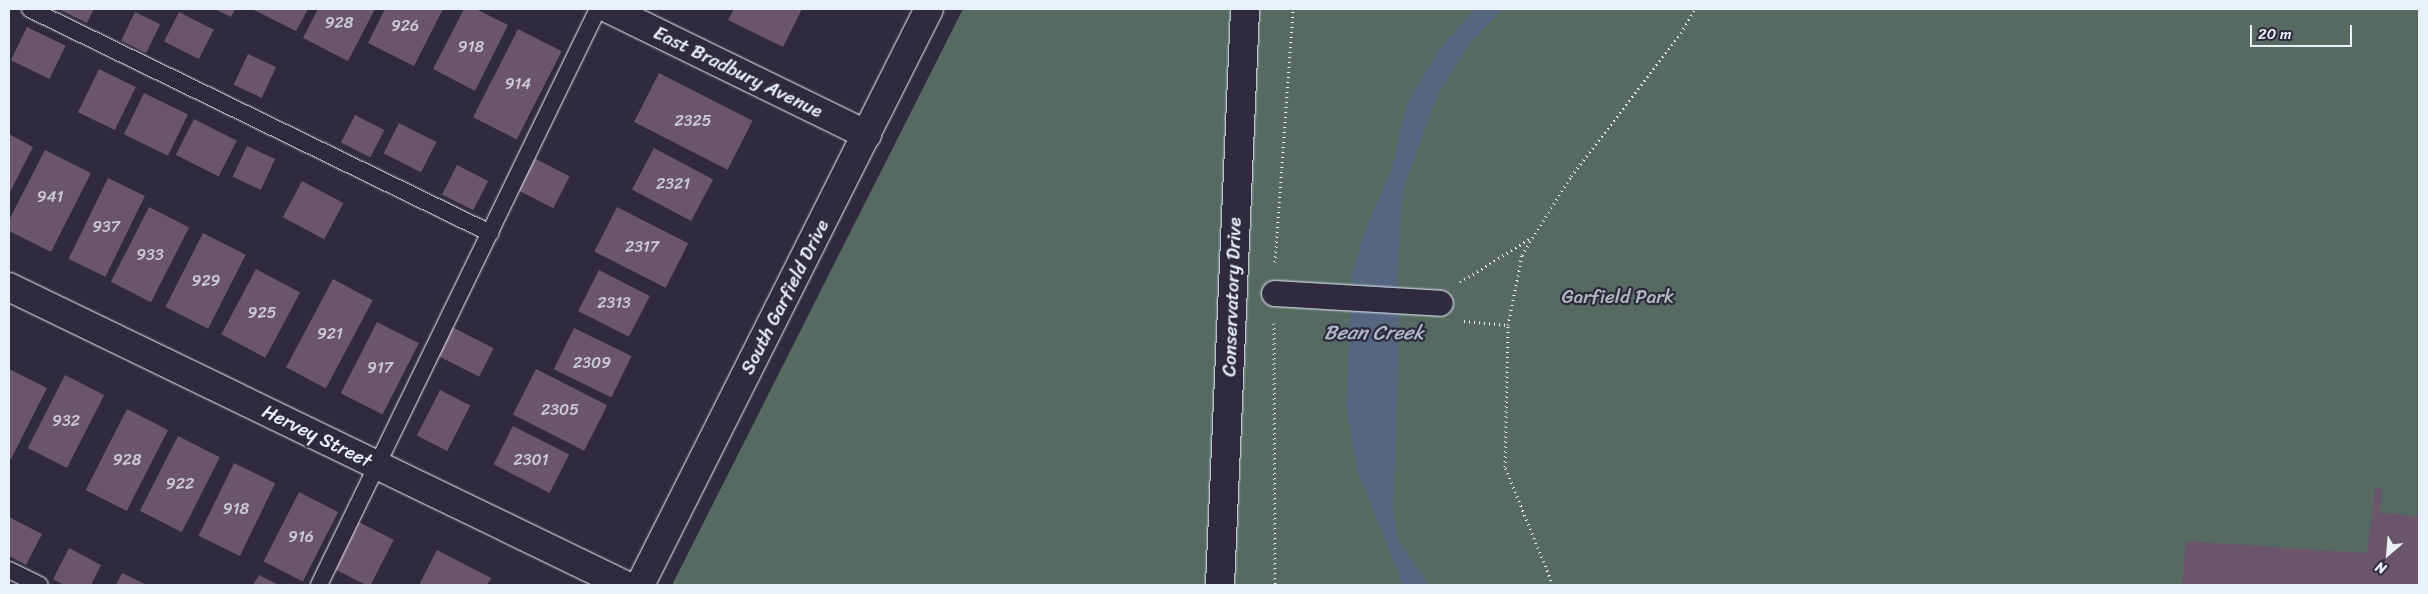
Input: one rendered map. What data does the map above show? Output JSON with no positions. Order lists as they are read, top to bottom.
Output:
{
  "streets": {
    "street": [
      "East Bradbury Avenue",
      "South Garfield Drive",
      "Conservatory Drive",
      "Hervey Street"
    ]
  },
  "crossings": [
    ["East Bradbury Avenue", "South Garfield Drive"]
  ],
  "water": ["Bean Creek"],
  "parks": ["Garfield Park"],
  "house_numbers": [
    "928",
    "926",
    "918",
    "914",
    "2325",
    "2321",
    "941",
    "937",
    "2317",
    "933",
    "929",
    "2313",
    "925",
    "921",
    "2309",
    "917",
    "2305",
    "932",
    "928",
    "2301",
    "922",
    "918",
    "916"
  ],
  "scale_bar": "20 m",
  "north": "bottom left"
}
